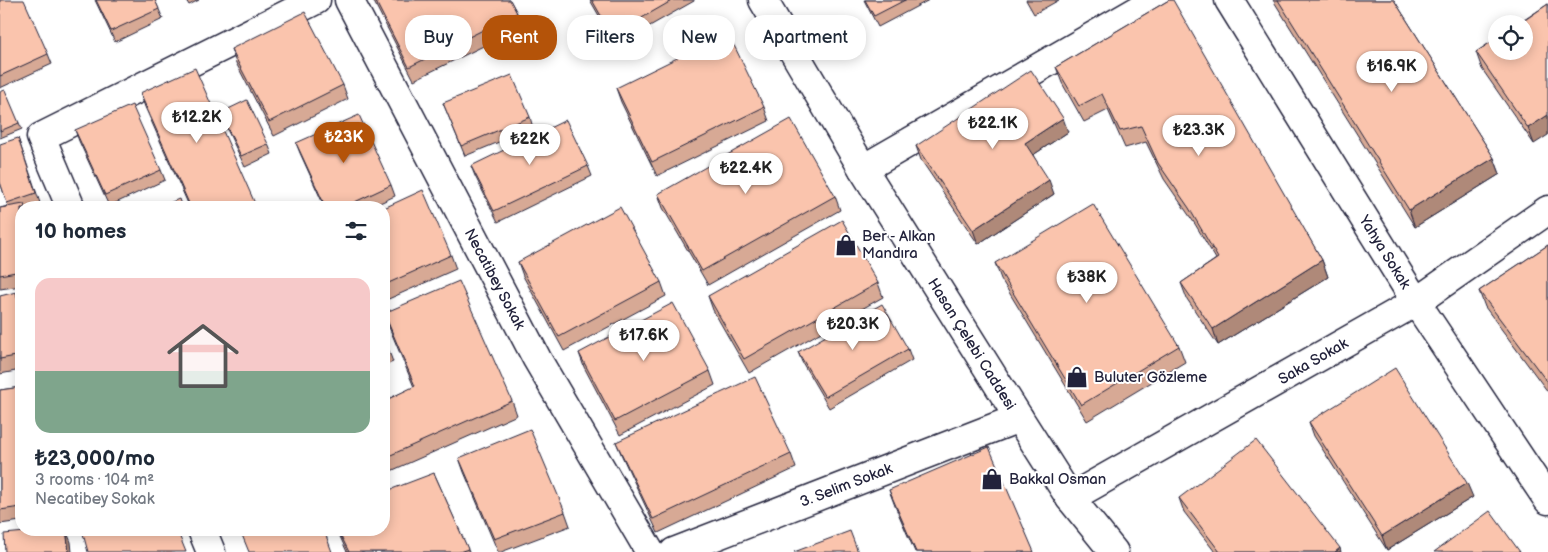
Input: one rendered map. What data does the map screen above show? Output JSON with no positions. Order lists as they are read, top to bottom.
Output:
{
  "streets": {
    "street": [
      "Yahya Sokak",
      "Necatibey Sokak",
      "Hasan Çelebi Caddesi",
      "Saka Sokak",
      "3. Selim Sokak"
    ]
  },
  "crossings": [
    ["Yahya Sokak", "Saka Sokak"],
    ["Hasan Çelebi Caddesi", "Saka Sokak"],
    ["Hasan Çelebi Caddesi", "3. Selim Sokak"]
  ],
  "places": {
    "shop": ["Ber - Alkan Mandıra", "Buluter Gözleme", "Bakkal Osman"]
  },
  "page": {
    "chip": [
      "Buy",
      "Rent",
      "Filters",
      "New",
      "Apartment"
    ],
    "price": [
      "₺16.9K",
      "₺12.2K",
      "₺22.1K",
      "₺23.3K",
      "₺23K",
      "₺22K",
      "₺22.4K",
      "₺38K",
      "₺20.3K",
      "₺17.6K"
    ],
    "heading": "10 homes",
    "list": [
      {
        "name": "₺23,000/mo",
        "note": "3 rooms · 104 m² · Necatibey Sokak"
      }
    ]
  }
}
